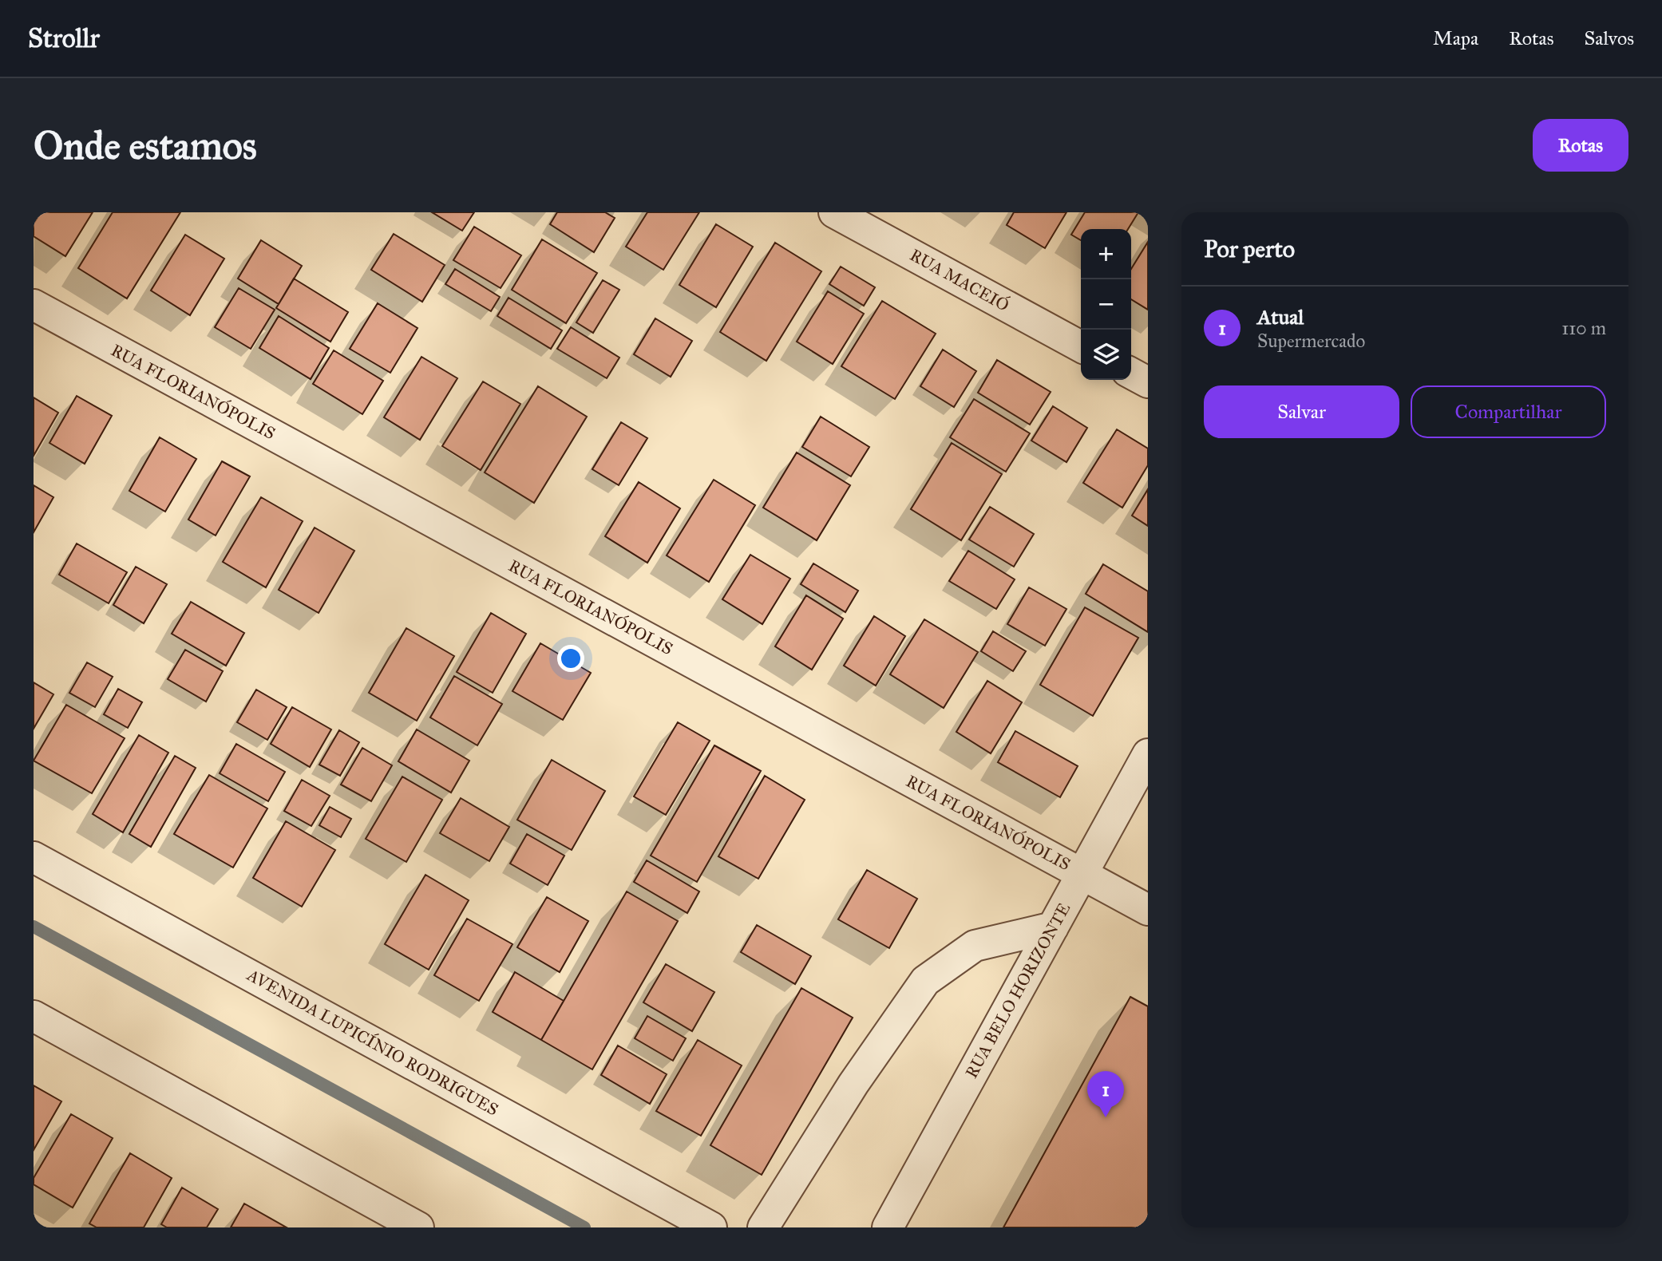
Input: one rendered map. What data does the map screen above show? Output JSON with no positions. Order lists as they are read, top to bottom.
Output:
{
  "streets": {
    "street": [
      "RUA MACEIÓ",
      "RUA FLORIANÓPOLIS",
      "RUA BELO HORIZONTE",
      "AVENIDA LUPICÍNIO RODRIGUES"
    ]
  },
  "crossings": [
    ["RUA FLORIANÓPOLIS", "RUA BELO HORIZONTE"]
  ],
  "page": {
    "header": "Strollr",
    "nav": ["Mapa", "Rotas", "Salvos"],
    "buttons": [
      "Rotas",
      ["Salvar", "Compartilhar"]
    ],
    "title": "Onde estamos",
    "heading": "Por perto",
    "map_buttons": ["+", "−"],
    "list": [
      {
        "mark": "1",
        "name": "Atual",
        "note": "Supermercado",
        "value": "110 m"
      }
    ],
    "pins": "1"
  }
}
